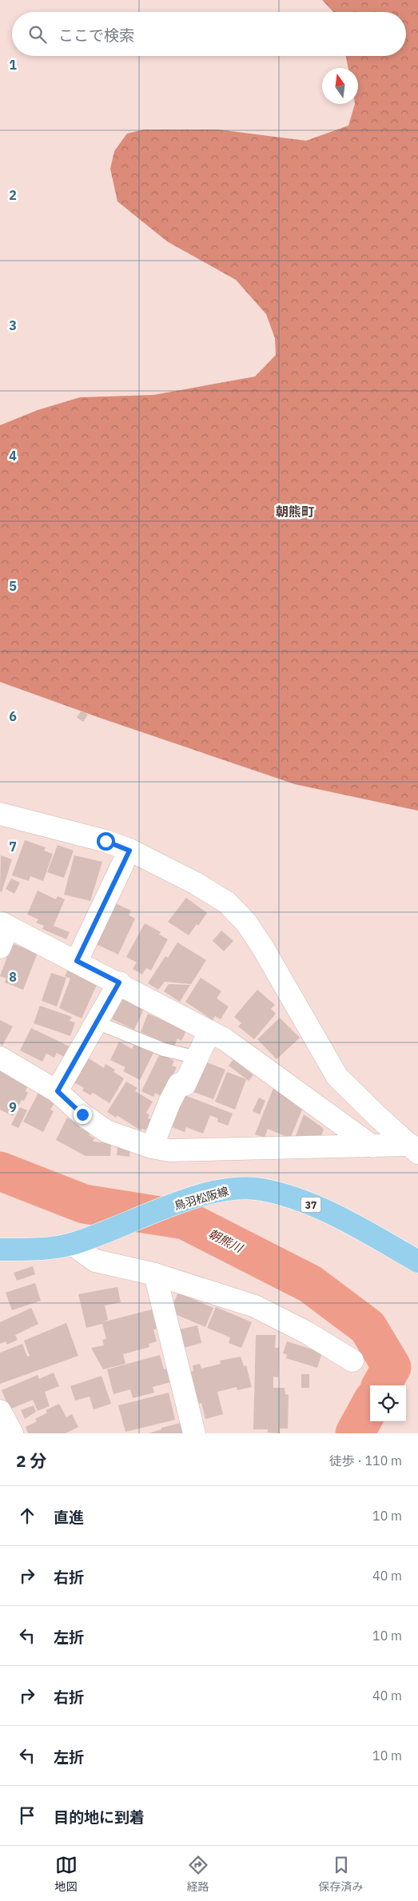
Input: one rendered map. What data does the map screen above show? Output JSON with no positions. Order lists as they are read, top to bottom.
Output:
{
  "streets": {
    "main road": ["鳥羽松阪線", "37"]
  },
  "districts": ["朝熊町"],
  "water": ["朝熊川"],
  "north": "top",
  "page": {
    "search": "ここで検索",
    "heading": ["2 分", "徒歩 · 110 m"],
    "list": [
      ["直進", "10 m"],
      ["右折", "40 m"],
      ["左折", "10 m"],
      ["右折", "40 m"],
      ["左折", "10 m"],
      "目的地に到着"
    ],
    "nav": ["地図", "経路", "保存済み"]
  },
  "grid": {
    "rows": [
      "1",
      "2",
      "3",
      "4",
      "5",
      "6",
      "7",
      "8",
      "9"
    ]
  }
}
